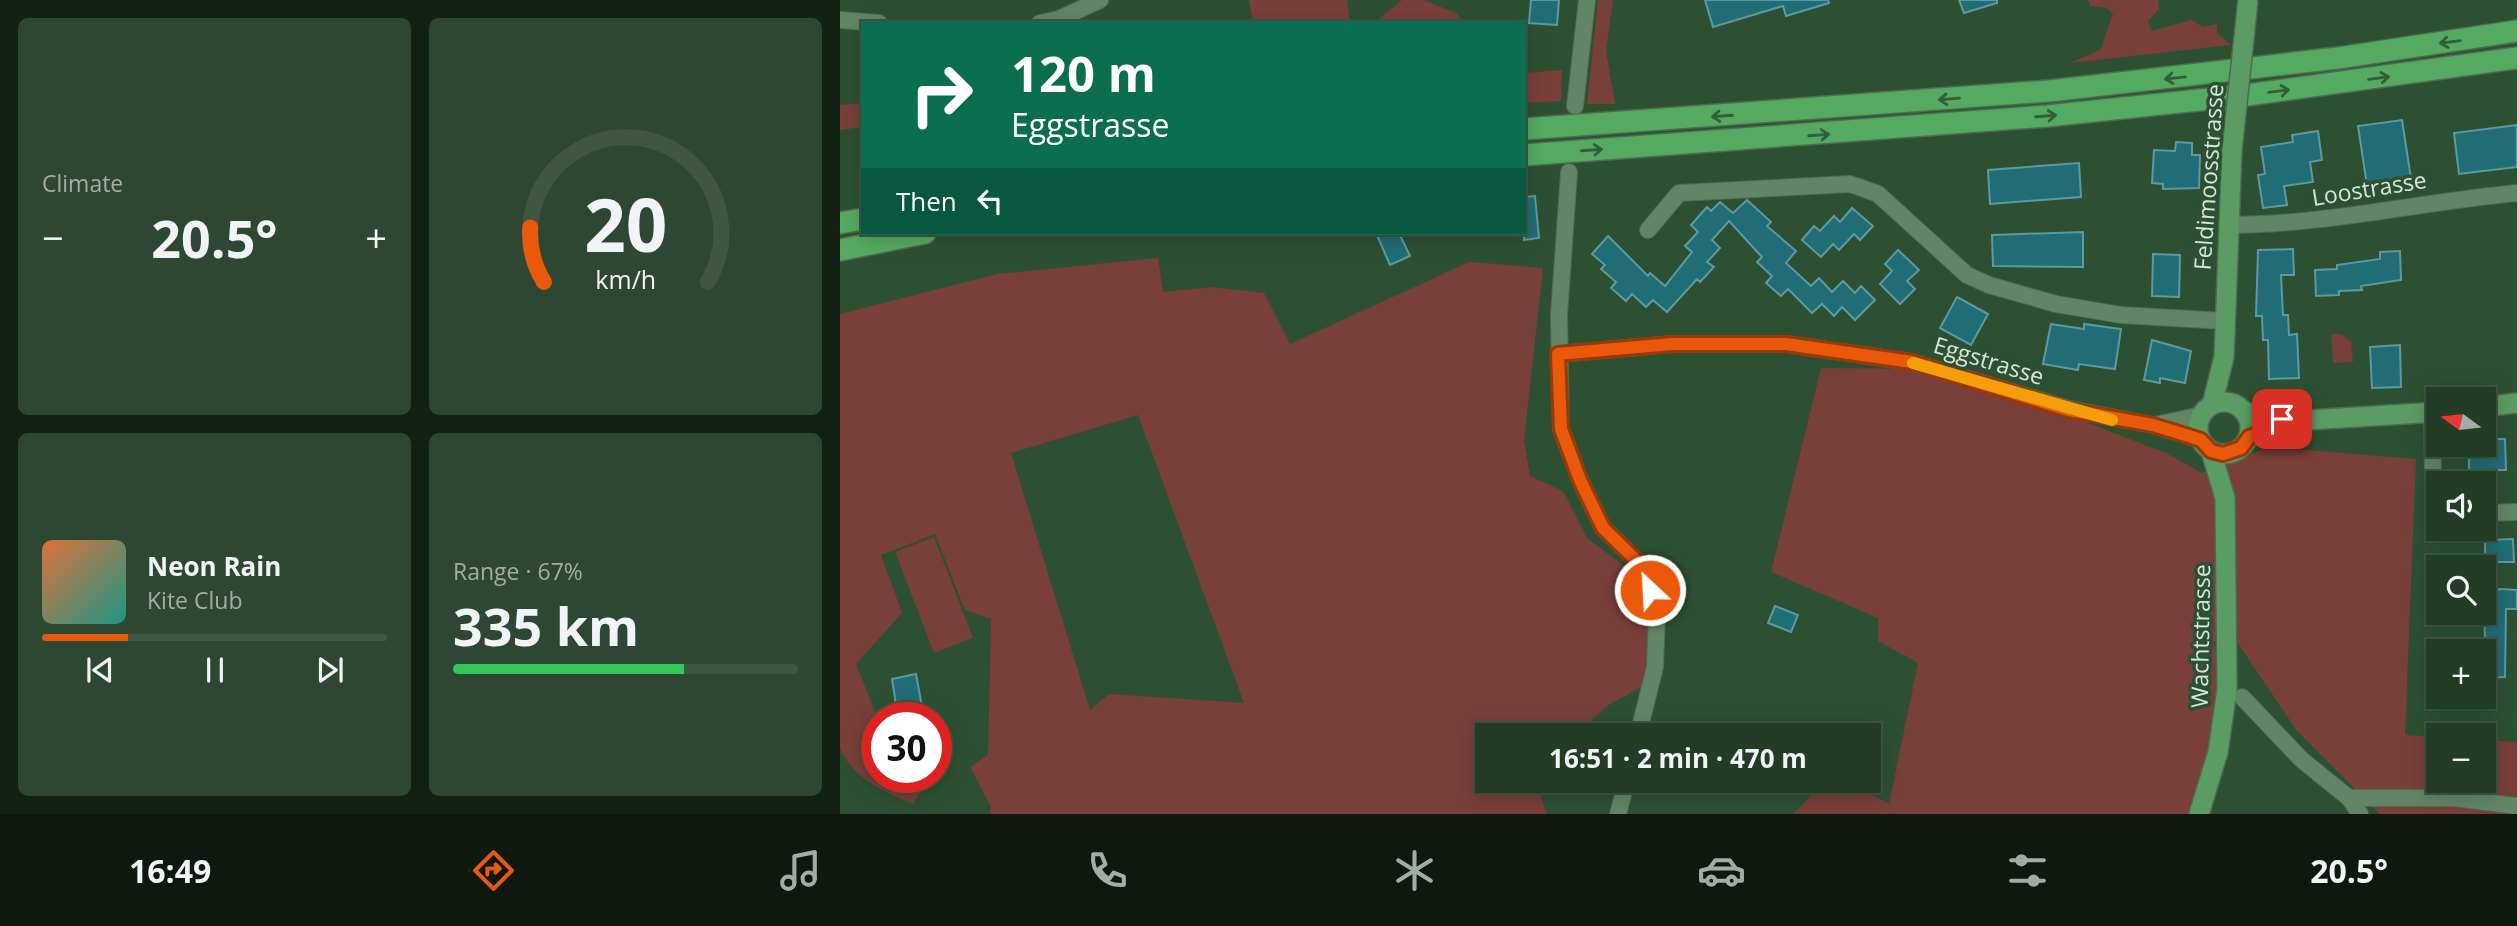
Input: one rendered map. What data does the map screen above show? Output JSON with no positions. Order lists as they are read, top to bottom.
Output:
{
  "streets": {
    "main road": ["Feldimoosstrasse", "Wachtstrasse"],
    "street": ["Loostrasse", "Eggstrasse"]
  },
  "crossings": [
    ["Feldimoosstrasse", "Loostrasse"],
    ["Feldimoosstrasse", "Eggstrasse"],
    ["Feldimoosstrasse", "Wachtstrasse"],
    ["Eggstrasse", "Wachtstrasse"]
  ],
  "north": "left",
  "page": {
    "tile": [
      "Climate",
      ["Range · 67%", "335 km"]
    ],
    "turn": ["120 m", "Eggstrasse"],
    "then": "Then",
    "heat": ["−", "20.5°", "+"],
    "map_buttons": ["+", "−"],
    "song": ["Neon Rain", "Kite Club"],
    "limit": "30",
    "trip": "16:51 · 2 min · 470 m",
    "tabs": ["16:49", "20.5°"],
    "gauge": ["20", "km/h"]
  }
}
